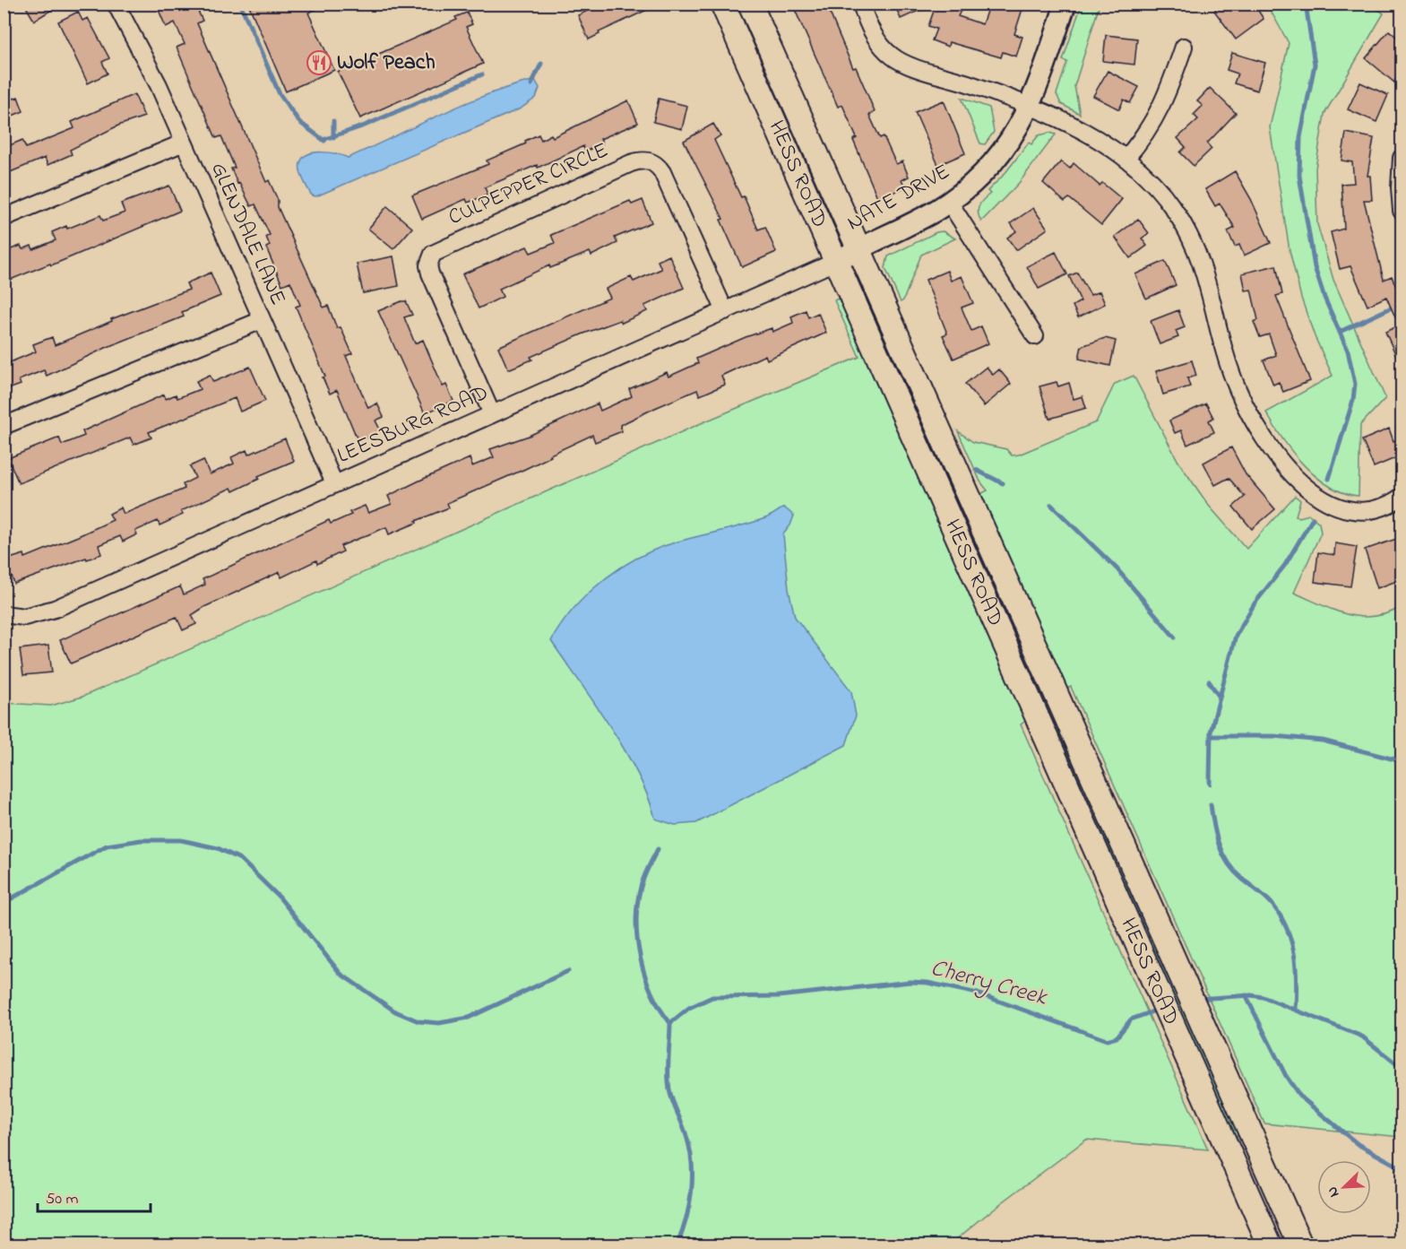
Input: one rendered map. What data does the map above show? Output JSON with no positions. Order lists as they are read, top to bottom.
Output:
{
  "streets": {
    "main road": ["HESS ROAD"],
    "street": [
      "CULPEPPER CIRCLE",
      "NATE DRIVE",
      "GLENDALE LANE",
      "LEESBURG ROAD"
    ]
  },
  "crossings": [
    ["HESS ROAD", "NATE DRIVE"],
    ["HESS ROAD", "LEESBURG ROAD"],
    ["CULPEPPER CIRCLE", "LEESBURG ROAD"],
    ["NATE DRIVE", "LEESBURG ROAD"],
    ["GLENDALE LANE", "LEESBURG ROAD"]
  ],
  "water": ["Cherry Creek"],
  "places": {
    "restaurant": ["Wolf Peach"]
  },
  "scale_bar": "50 m",
  "north": "bottom left"
}
